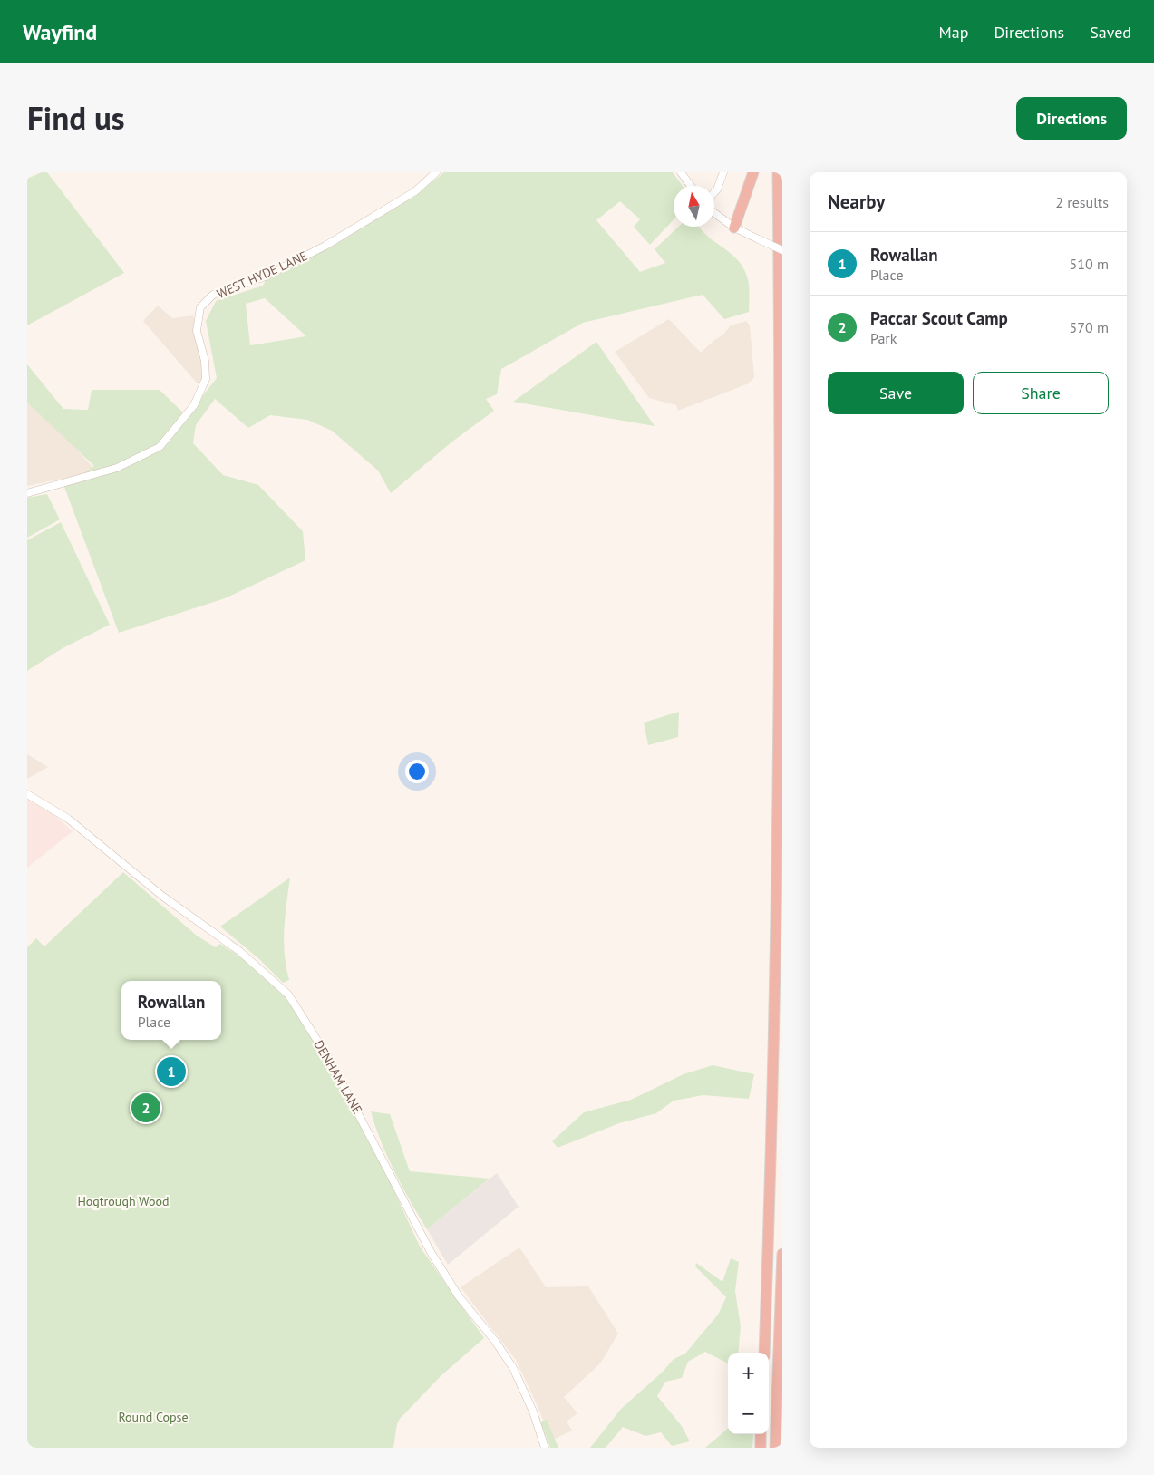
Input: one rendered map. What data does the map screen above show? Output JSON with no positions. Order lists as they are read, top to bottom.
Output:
{
  "streets": {
    "street": ["WEST HYDE LANE", "DENHAM LANE"]
  },
  "parks": ["Hogtrough Wood", "Round Copse"],
  "north": "top",
  "page": {
    "header": "Wayfind",
    "nav": ["Map", "Directions", "Saved"],
    "title": "Find us",
    "buttons": [
      "Directions",
      ["Save", "Share"]
    ],
    "heading": ["Nearby", "2 results"],
    "list": [
      {
        "mark": "1",
        "name": "Rowallan",
        "note": "Place",
        "value": "510 m"
      },
      {
        "mark": "2",
        "name": "Paccar Scout Camp",
        "note": "Park",
        "value": "570 m"
      }
    ],
    "popup": ["Rowallan", "Place"],
    "pins": ["1", "2"],
    "map_buttons": ["+", "−"]
  }
}
